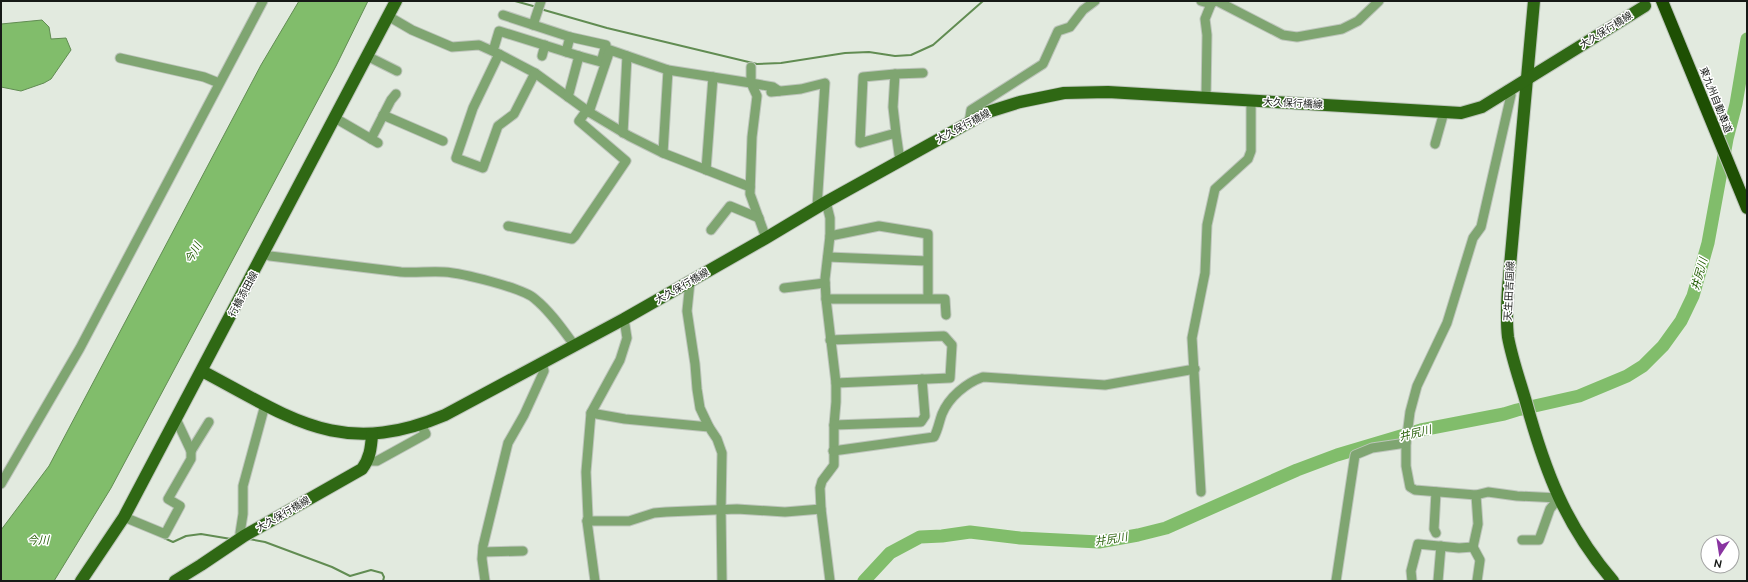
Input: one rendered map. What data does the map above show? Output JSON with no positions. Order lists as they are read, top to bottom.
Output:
{
  "streets": {
    "highway": ["東九州自動車道"],
    "main road": ["大久保行橋線", "天生田吉国線", "行橋添田線"]
  },
  "crossings": [
    ["大久保行橋線", "天生田吉国線"],
    ["大久保行橋線", "行橋添田線"]
  ],
  "water": ["今川", "井尻川"],
  "north": "bottom"
}
